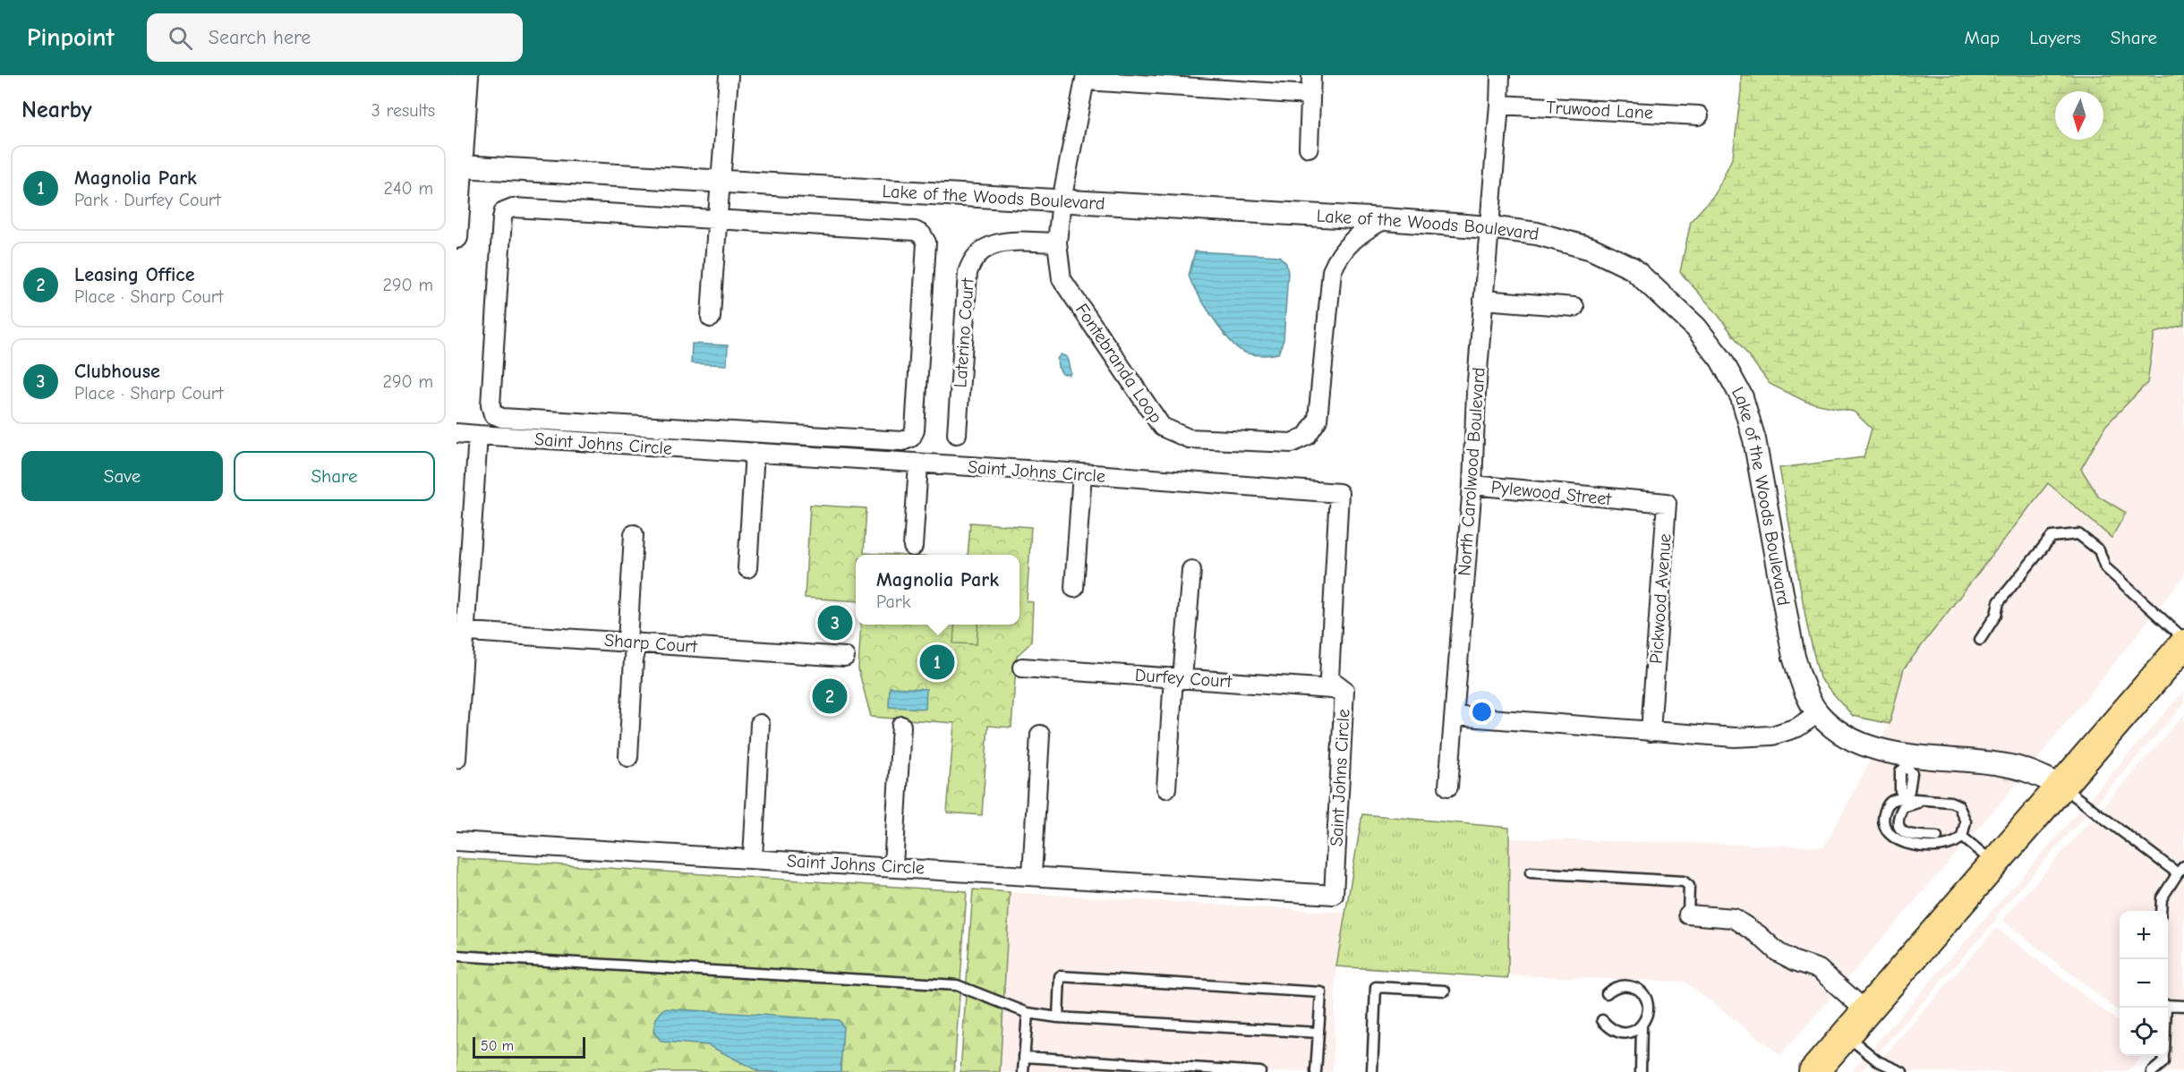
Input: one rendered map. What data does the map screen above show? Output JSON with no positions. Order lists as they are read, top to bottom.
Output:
{
  "streets": {
    "street": [
      "Truwood Lane",
      "Lake of the Woods Boulevard",
      "Laterino Court",
      "Fontebranda Loop",
      "Saint Johns Circle",
      "North Carolwood Boulevard",
      "Pylewood Street",
      "Pickwood Avenue",
      "Sharp Court",
      "Durfey Court"
    ]
  },
  "crossings": [
    ["Truwood Lane", "North Carolwood Boulevard"],
    ["Lake of the Woods Boulevard", "Fontebranda Loop"],
    ["Lake of the Woods Boulevard", "North Carolwood Boulevard"],
    ["Laterino Court", "Fontebranda Loop"],
    ["Saint Johns Circle", "Durfey Court"],
    ["North Carolwood Boulevard", "Pylewood Street"],
    ["Pylewood Street", "Pickwood Avenue"]
  ],
  "scale_bar": "50 m",
  "north": "bottom",
  "page": {
    "header": "Pinpoint",
    "search": "Search here",
    "nav": ["Map", "Layers", "Share"],
    "heading": ["Nearby", "3 results"],
    "list": [
      {
        "mark": "1",
        "name": "Magnolia Park",
        "note": "Park · Durfey Court",
        "value": "240 m"
      },
      {
        "mark": "2",
        "name": "Leasing Office",
        "note": "Place · Sharp Court",
        "value": "290 m"
      },
      {
        "mark": "3",
        "name": "Clubhouse",
        "note": "Place · Sharp Court",
        "value": "290 m"
      }
    ],
    "buttons": ["Save", "Share"],
    "popup": ["Magnolia Park", "Park"],
    "pins": ["3", "1", "2"],
    "map_buttons": ["+", "−"],
    "scale": "50 m"
  }
}
